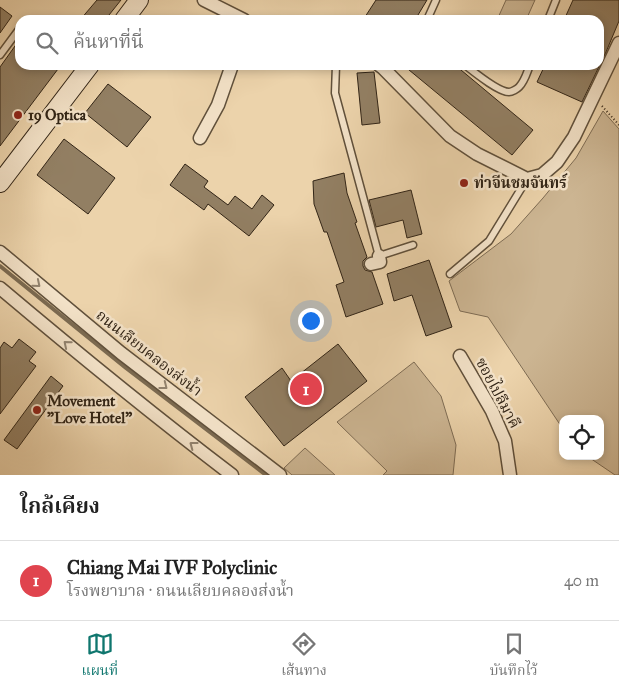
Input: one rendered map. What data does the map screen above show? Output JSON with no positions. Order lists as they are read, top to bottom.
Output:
{
  "streets": {
    "street": ["ถนนเลียบคลองส่งน้ำ", "ซอยไปลีมาคี"]
  },
  "places": ["19 Optica", "ท่าจีนชมจันทร์", "Movement \"Love Hotel\""],
  "page": {
    "search": "ค้นหาที่นี่",
    "pins": "1",
    "heading": "ใกล้เคียง",
    "list": [
      {
        "mark": "1",
        "name": "Chiang Mai IVF Polyclinic",
        "note": "โรงพยาบาล · ถนนเลียบคลองส่งน้ำ",
        "value": "40 m"
      }
    ],
    "nav": ["แผนที่", "เส้นทาง", "บันทึกไว้"]
  }
}
